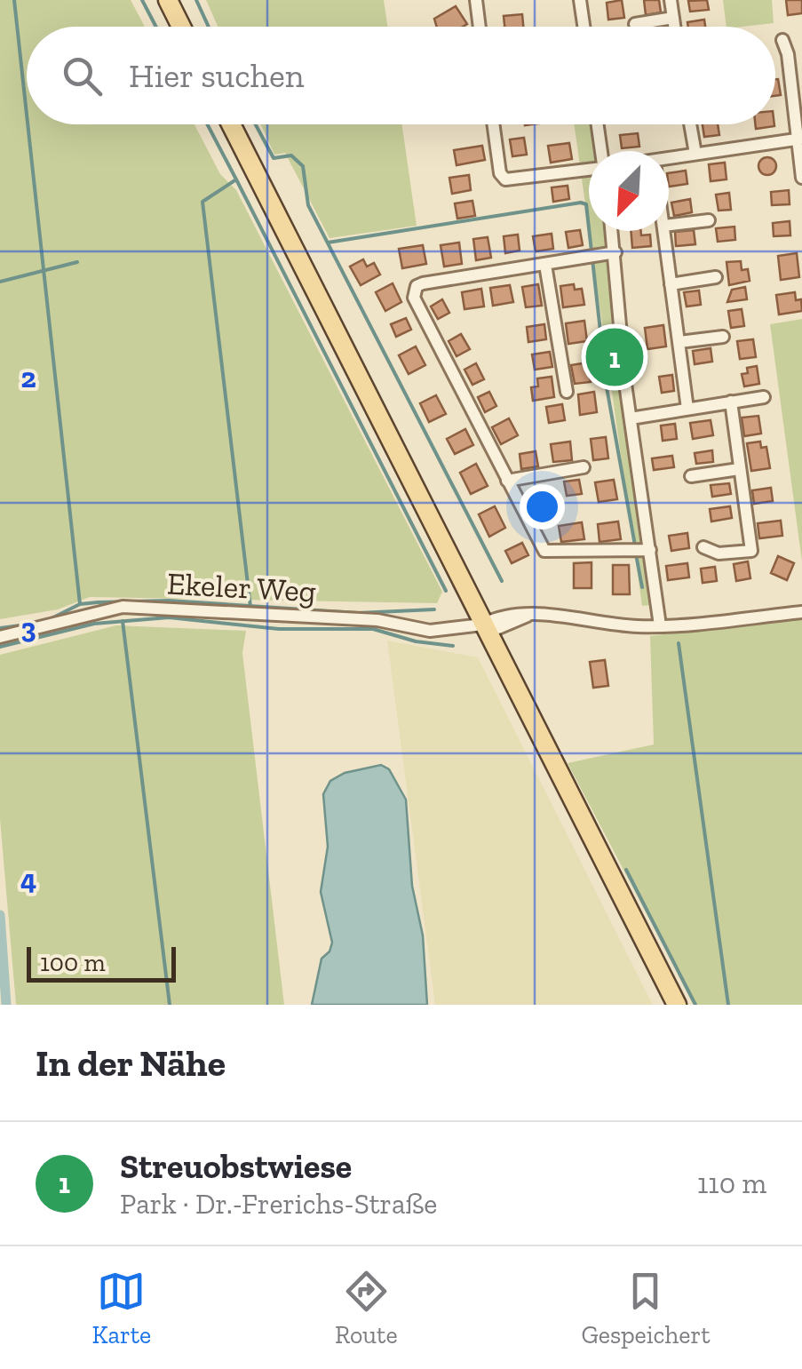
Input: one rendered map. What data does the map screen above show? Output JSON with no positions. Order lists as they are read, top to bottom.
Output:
{
  "streets": {
    "street": ["Ekeler Weg"]
  },
  "scale_bar": "100 m",
  "north": "bottom left",
  "page": {
    "search": "Hier suchen",
    "pins": "1",
    "scale": "100 m",
    "heading": "In der Nähe",
    "list": [
      {
        "mark": "1",
        "name": "Streuobstwiese",
        "note": "Park · Dr.-Frerichs-Straße",
        "value": "110 m"
      }
    ],
    "nav": ["Karte", "Route", "Gespeichert"]
  },
  "grid": {
    "rows": ["2", "3", "4"]
  }
}
